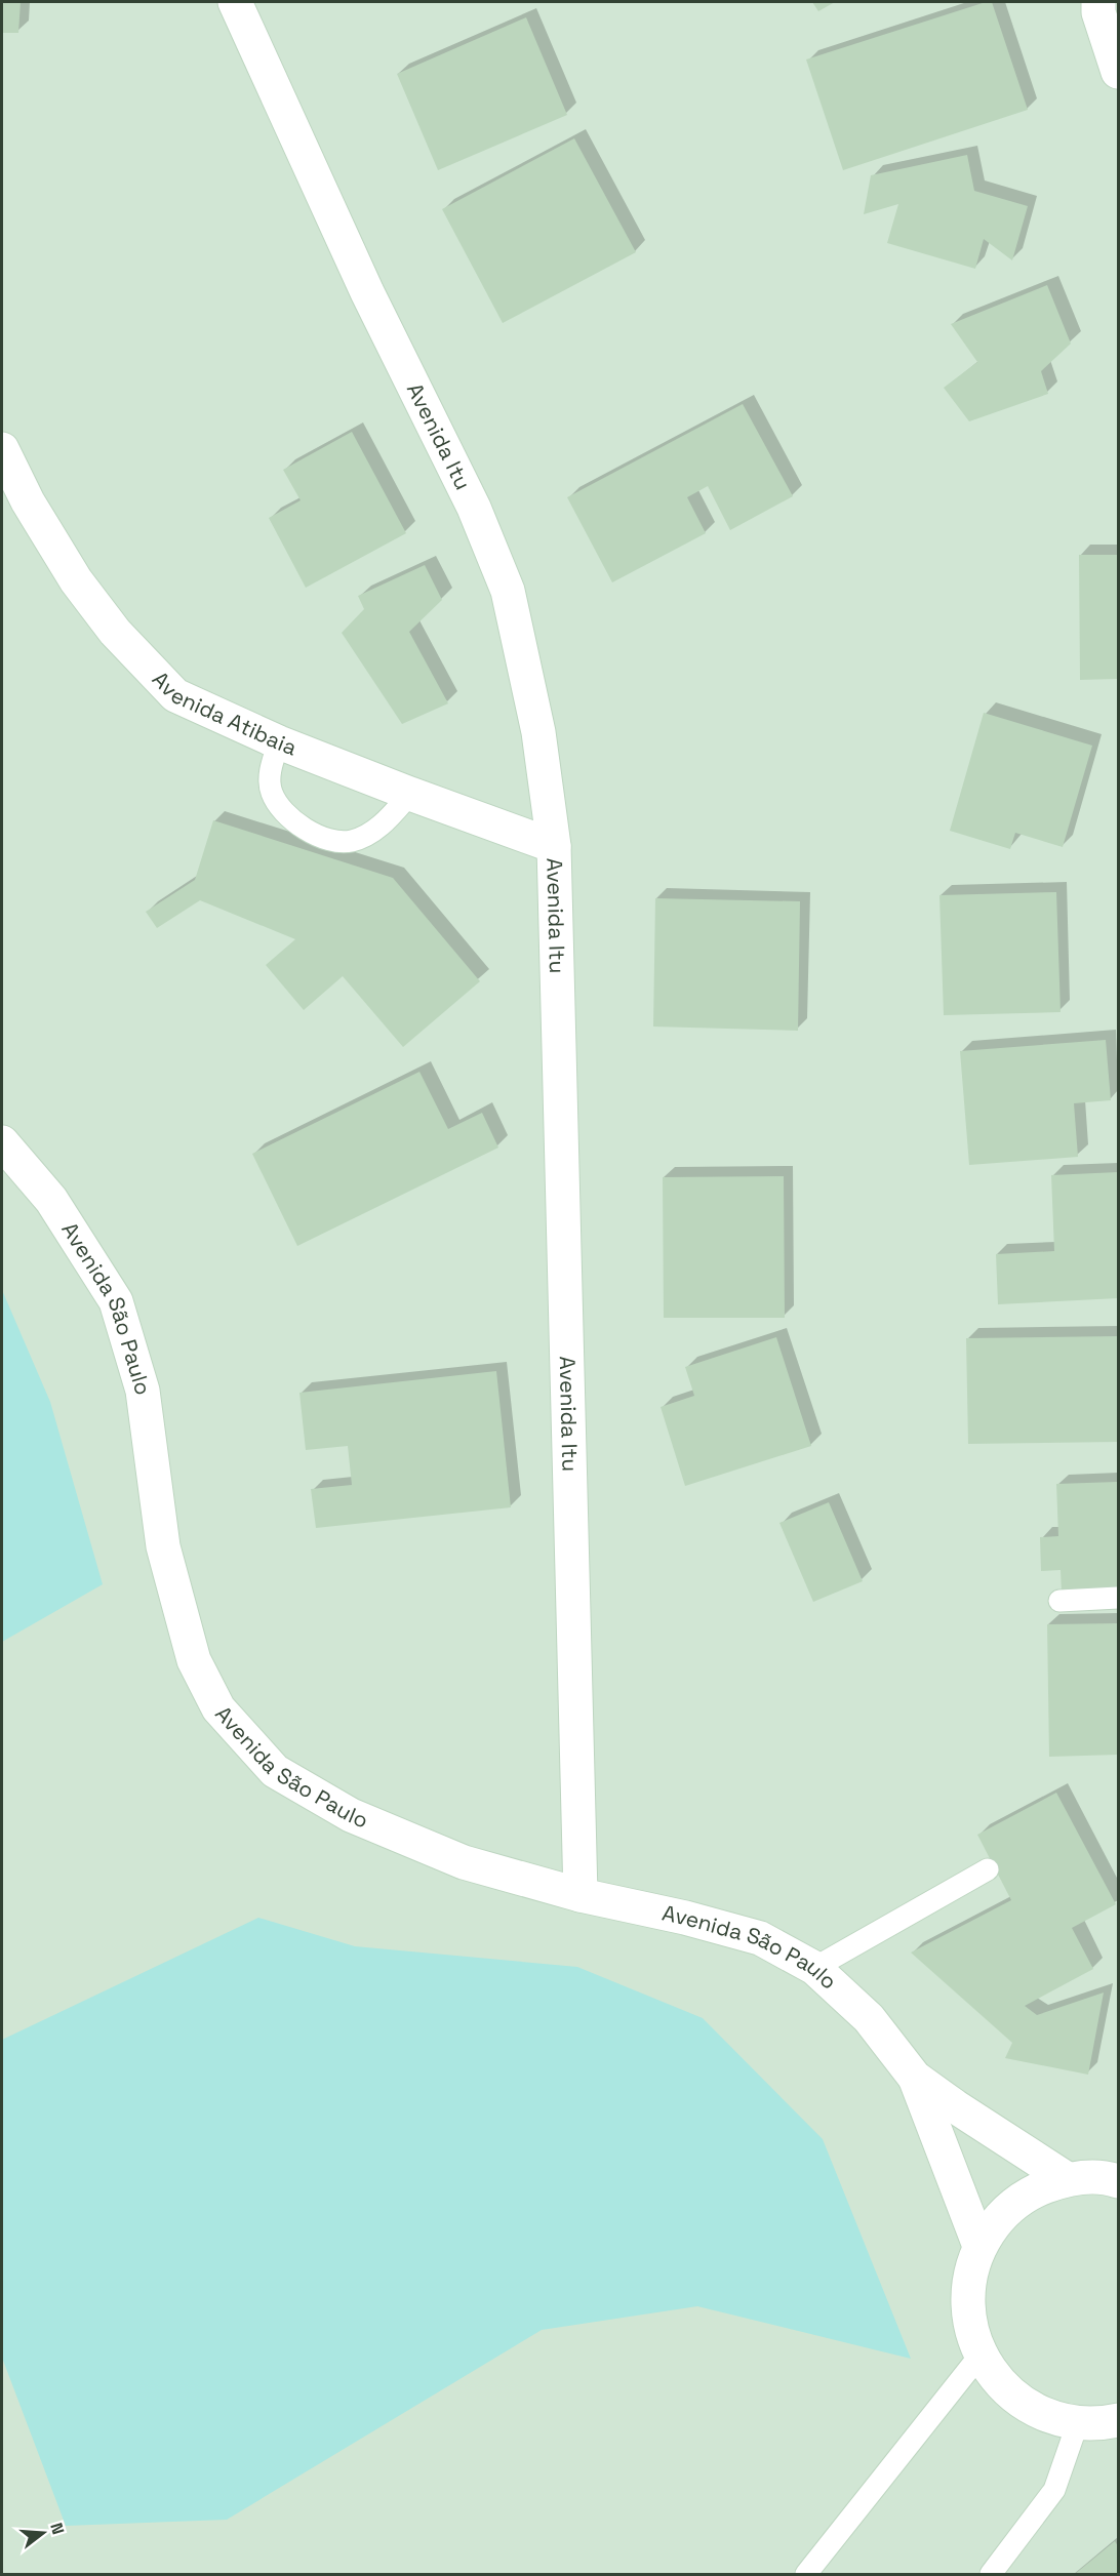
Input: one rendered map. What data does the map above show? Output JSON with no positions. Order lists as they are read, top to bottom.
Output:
{
  "streets": {
    "street": ["Avenida Itu", "Avenida Atibaia", "Avenida São Paulo"]
  },
  "crossings": [
    ["Avenida Itu", "Avenida Atibaia"],
    ["Avenida Itu", "Avenida São Paulo"]
  ],
  "north": "right"
}
